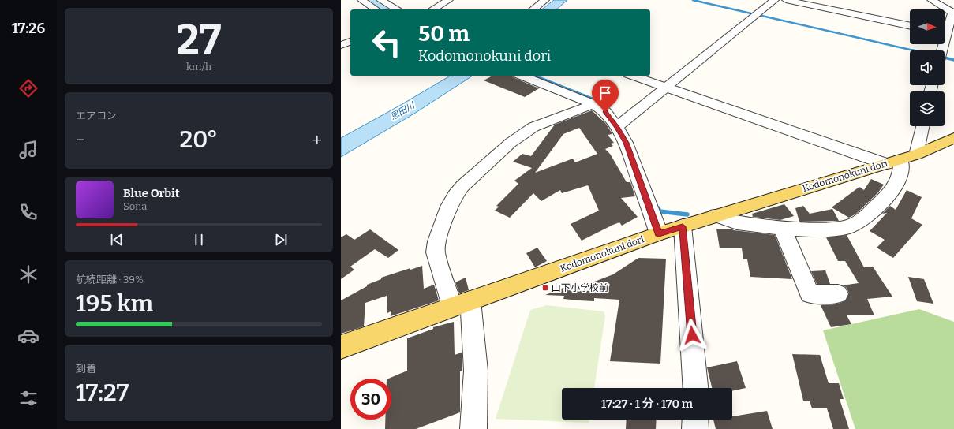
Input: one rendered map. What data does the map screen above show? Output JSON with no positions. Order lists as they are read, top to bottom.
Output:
{
  "streets": {
    "main road": ["Kodomonokuni dori"]
  },
  "water": ["恩田川"],
  "places": {
    "transit": ["山下小学校前"]
  },
  "north": "right",
  "page": {
    "tabs": "17:26",
    "tile": [
      ["27", "km/h"],
      "エアコン",
      ["航続距離 · 39%", "195 km"],
      ["到着", "17:27"]
    ],
    "turn": ["50 m", "Kodomonokuni dori"],
    "heat": ["−", "20°", "+"],
    "song": ["Blue Orbit", "Sona"],
    "limit": "30",
    "trip": "17:27 · 1 分 · 170 m"
  }
}
